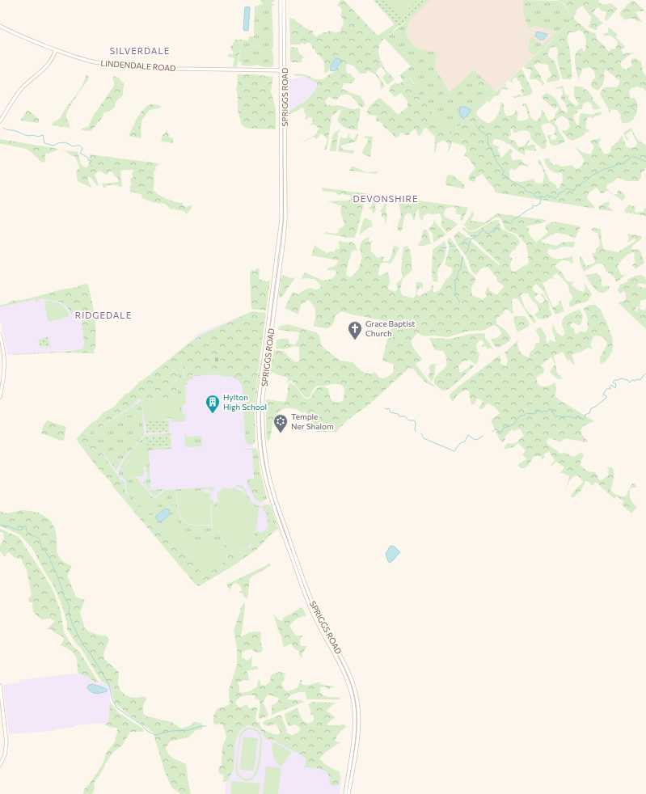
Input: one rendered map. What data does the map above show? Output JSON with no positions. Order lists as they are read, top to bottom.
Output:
{
  "streets": {
    "main road": ["LINDENDALE ROAD", "SPRIGGS ROAD"]
  },
  "crossings": [
    ["LINDENDALE ROAD", "SPRIGGS ROAD"]
  ],
  "districts": ["SILVERDALE", "DEVONSHIRE", "RIDGEDALE"],
  "places": {
    "church": ["Grace Baptist Church"],
    "building": ["Hylton High School"],
    "synagogue": ["Temple Ner Shalom"]
  }
}
